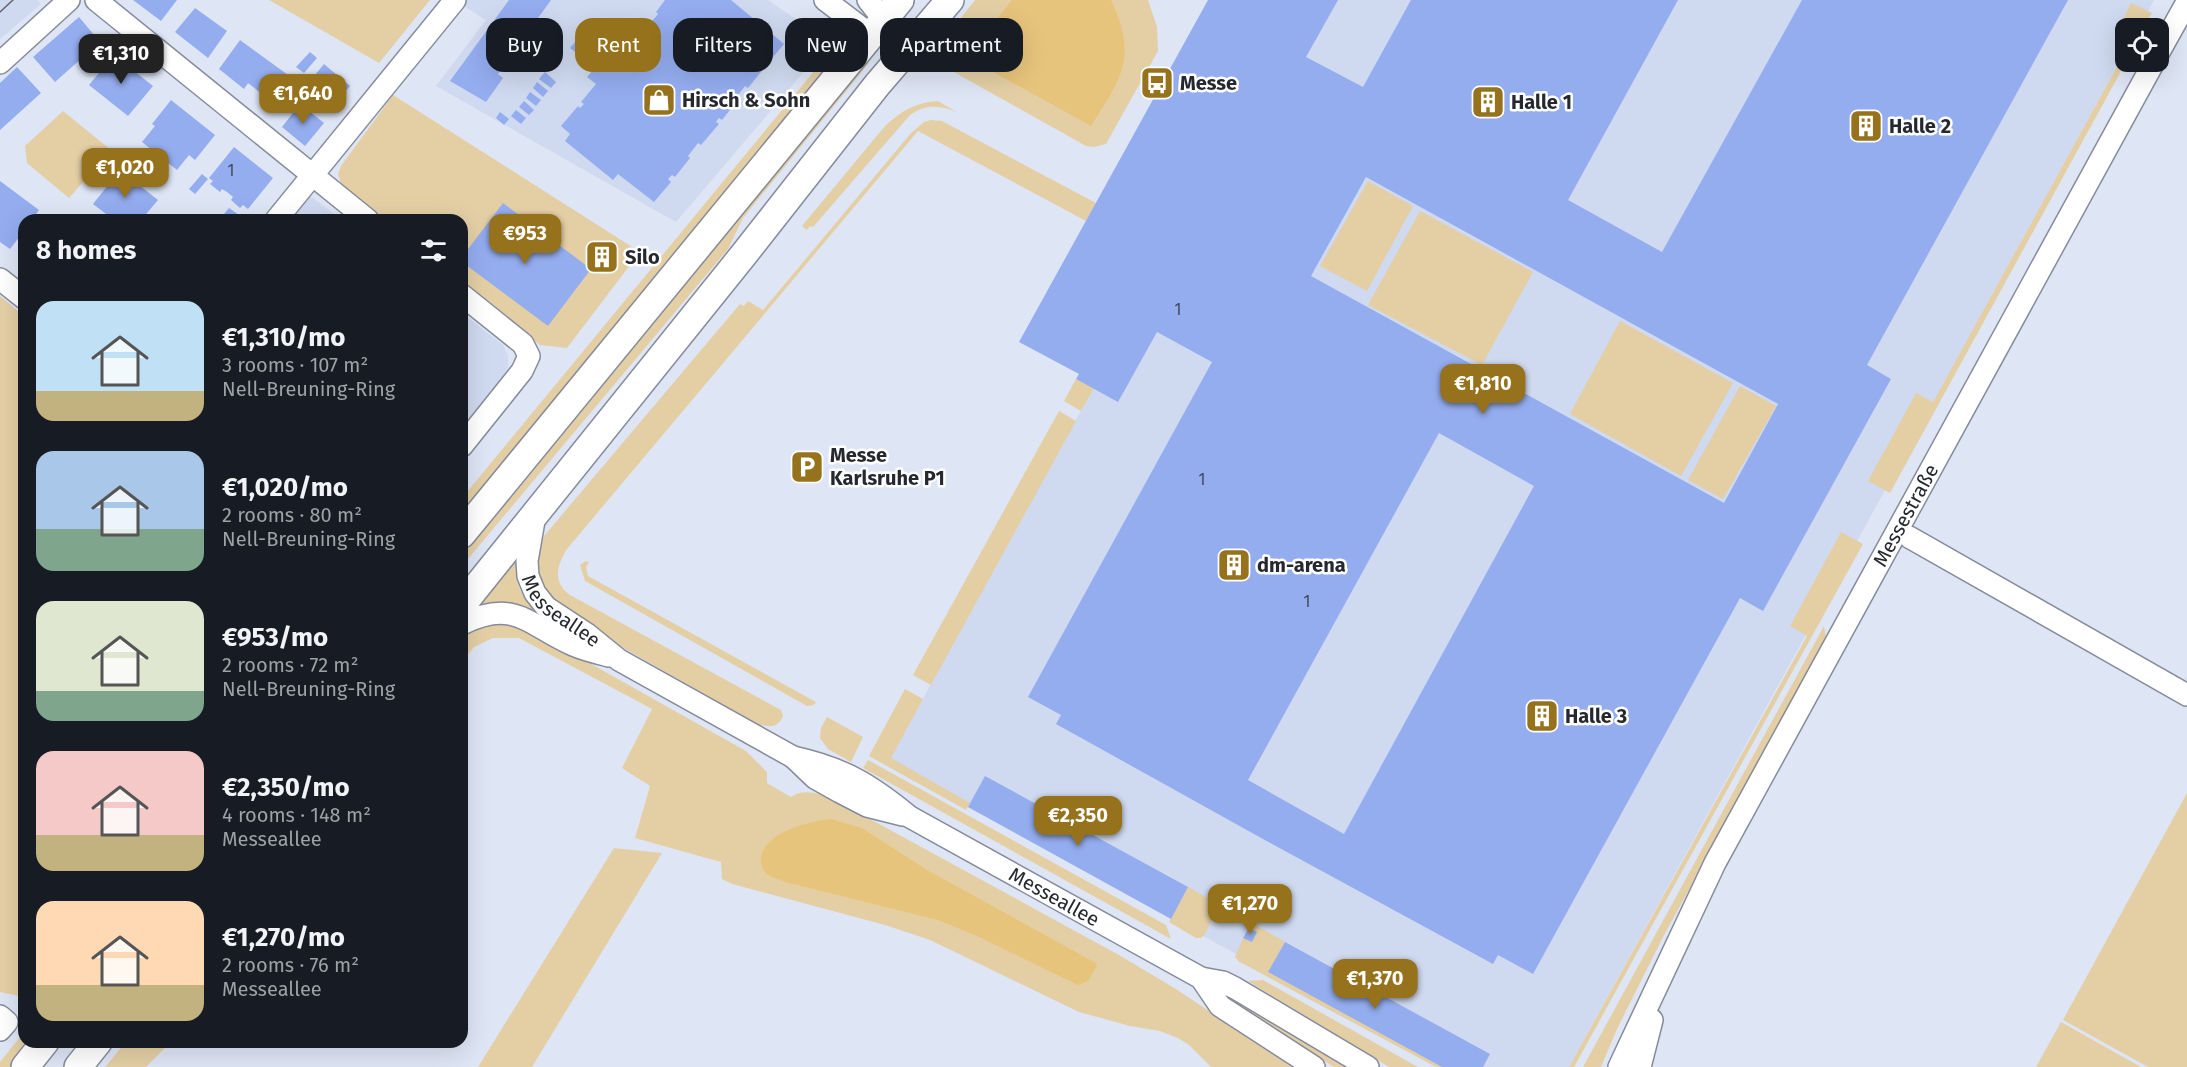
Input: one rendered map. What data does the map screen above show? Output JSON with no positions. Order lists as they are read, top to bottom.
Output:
{
  "streets": {
    "street": ["Messestraße", "Messeallee"]
  },
  "places": {
    "bus stop": ["Messe"],
    "shop": ["Hirsch & Sohn"],
    "building": [
      "Halle 1",
      "Halle 2",
      "Silo",
      "dm-arena",
      "Halle 3"
    ],
    "parking": ["Messe Karlsruhe P1"]
  },
  "house_numbers": [
    "1",
    "1",
    "1",
    "1"
  ],
  "page": {
    "chip": [
      "Buy",
      "Rent",
      "Filters",
      "New",
      "Apartment"
    ],
    "price": [
      "€1,310",
      "€1,640",
      "€1,020",
      "€953",
      "€1,810",
      "€2,350",
      "€1,270",
      "€1,370"
    ],
    "heading": "8 homes",
    "list": [
      {
        "name": "€1,310/mo",
        "note": "3 rooms · 107 m² · Nell-Breuning-Ring"
      },
      {
        "name": "€1,020/mo",
        "note": "2 rooms · 80 m² · Nell-Breuning-Ring"
      },
      {
        "name": "€953/mo",
        "note": "2 rooms · 72 m² · Nell-Breuning-Ring"
      },
      {
        "name": "€2,350/mo",
        "note": "4 rooms · 148 m² · Messeallee"
      },
      {
        "name": "€1,270/mo",
        "note": "2 rooms · 76 m² · Messeallee"
      }
    ]
  }
}
